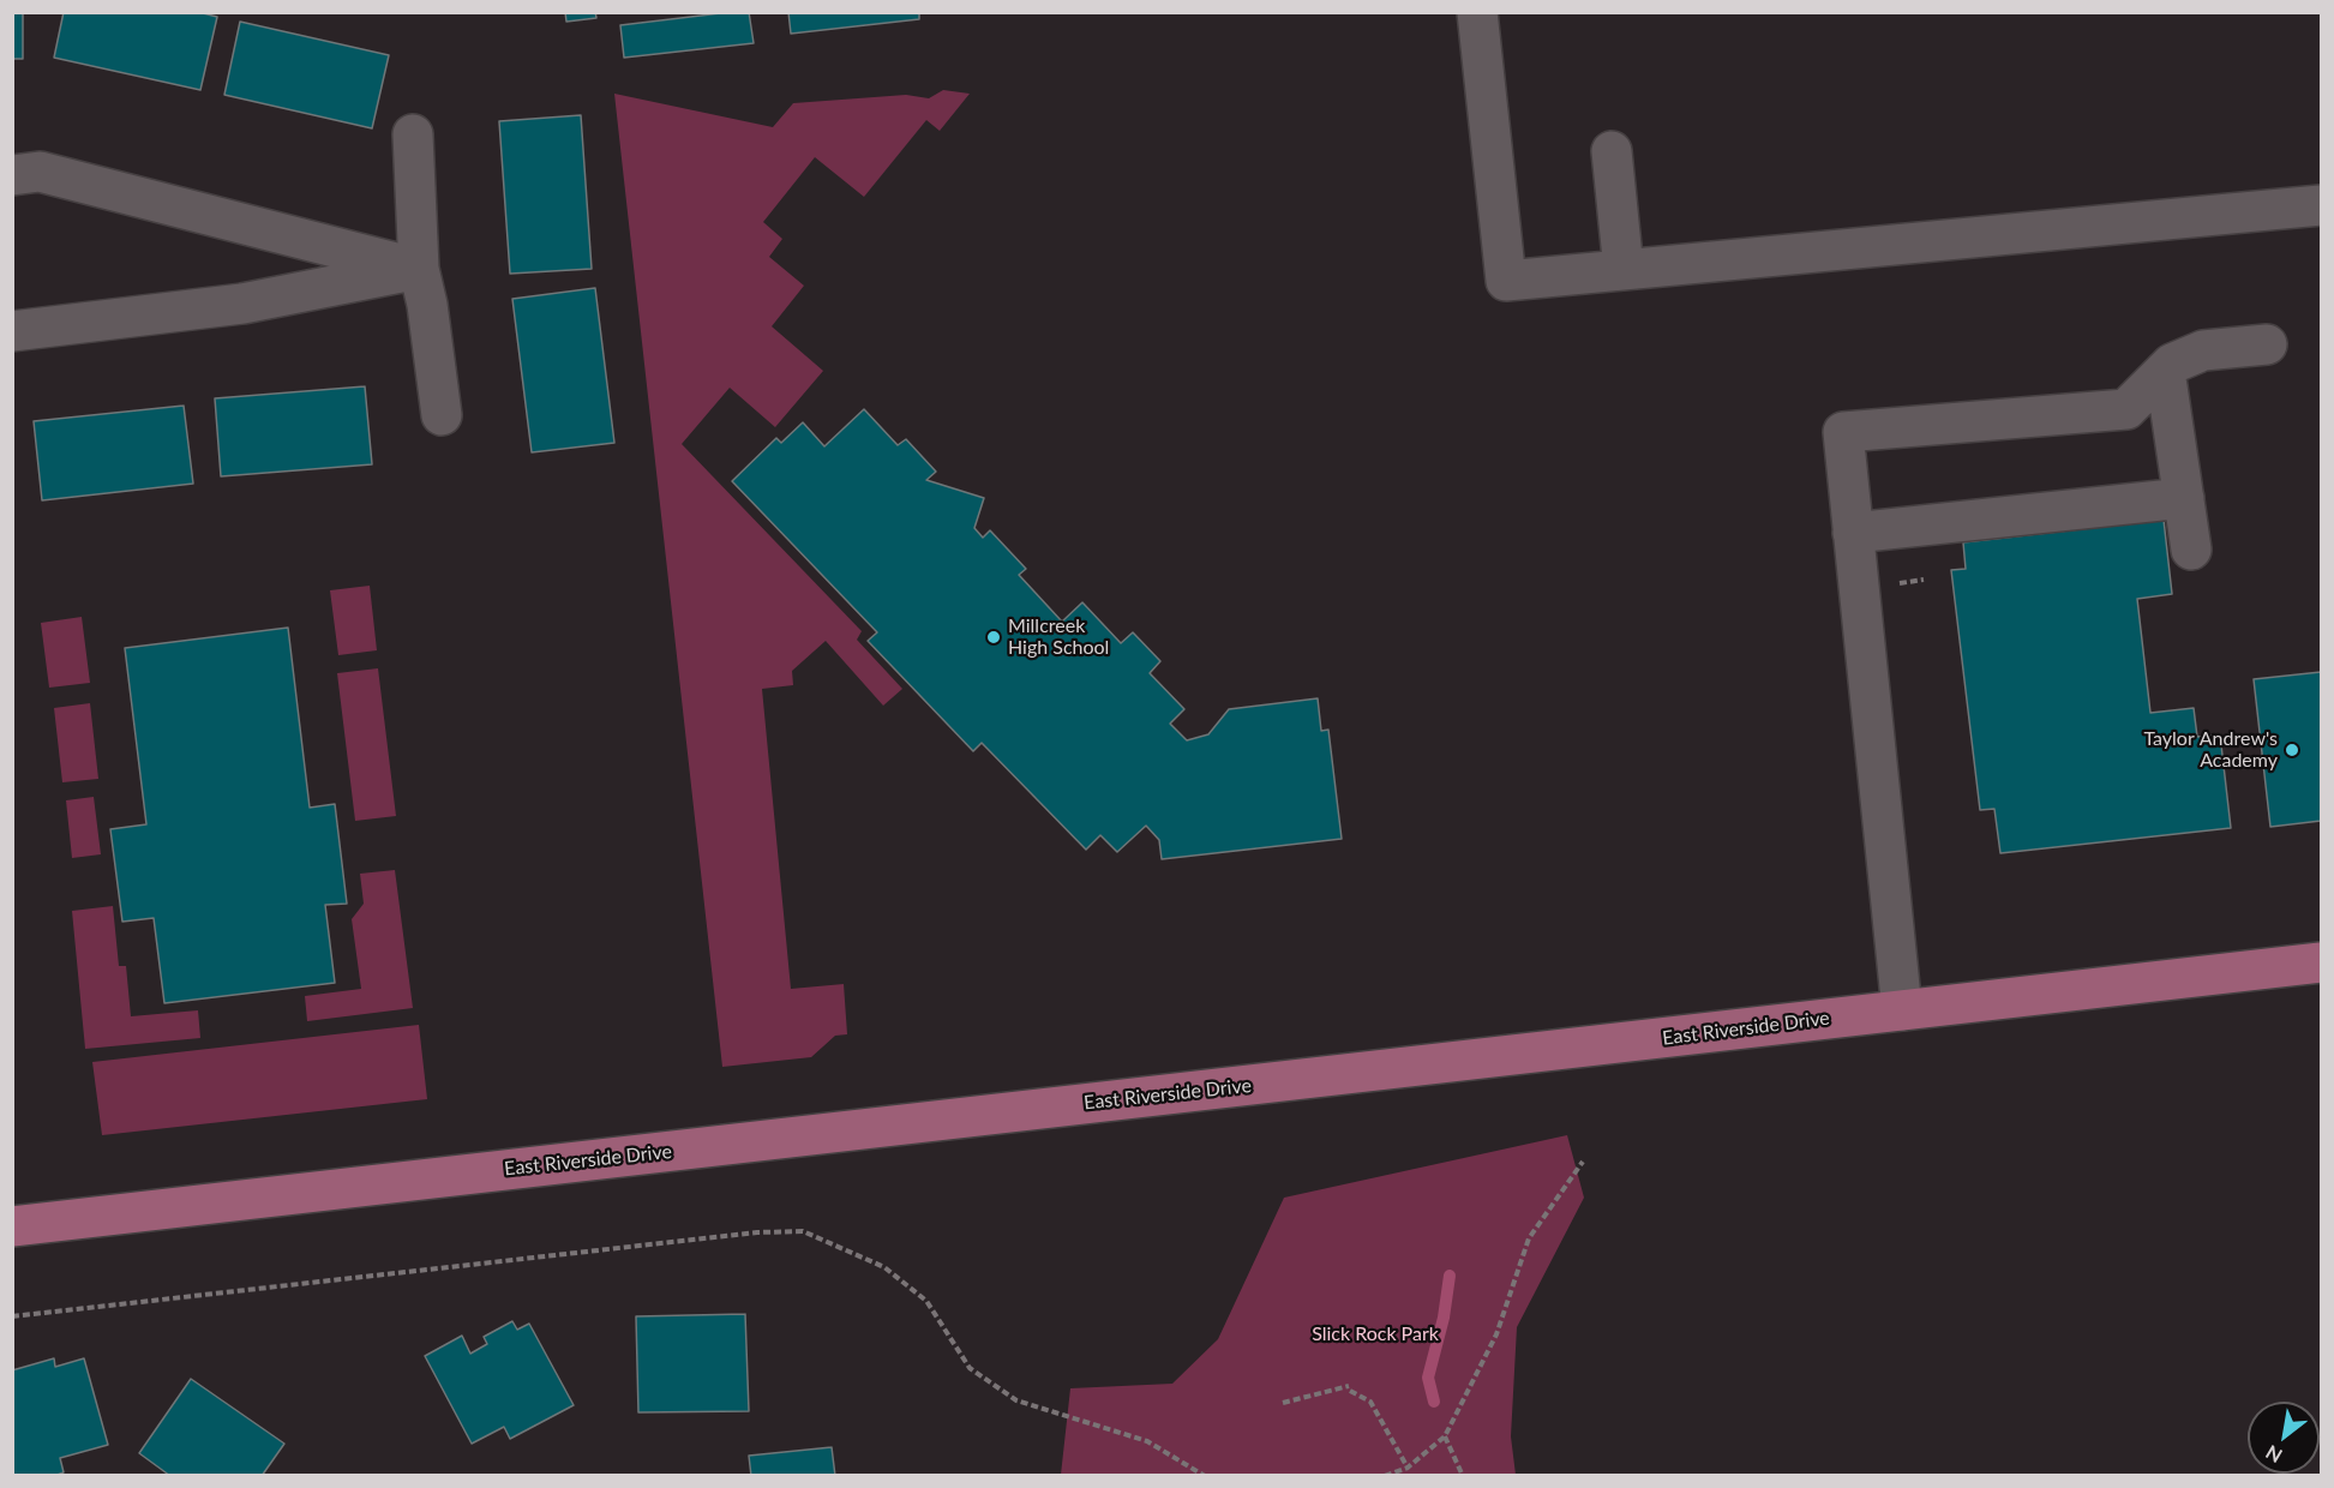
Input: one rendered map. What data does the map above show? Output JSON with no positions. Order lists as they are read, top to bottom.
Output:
{
  "streets": {
    "main road": ["East Riverside Drive"]
  },
  "parks": ["Slick Rock Park"],
  "places": ["Millcreek High School", "Taylor Andrew's Academy"],
  "north": "bottom left"
}
